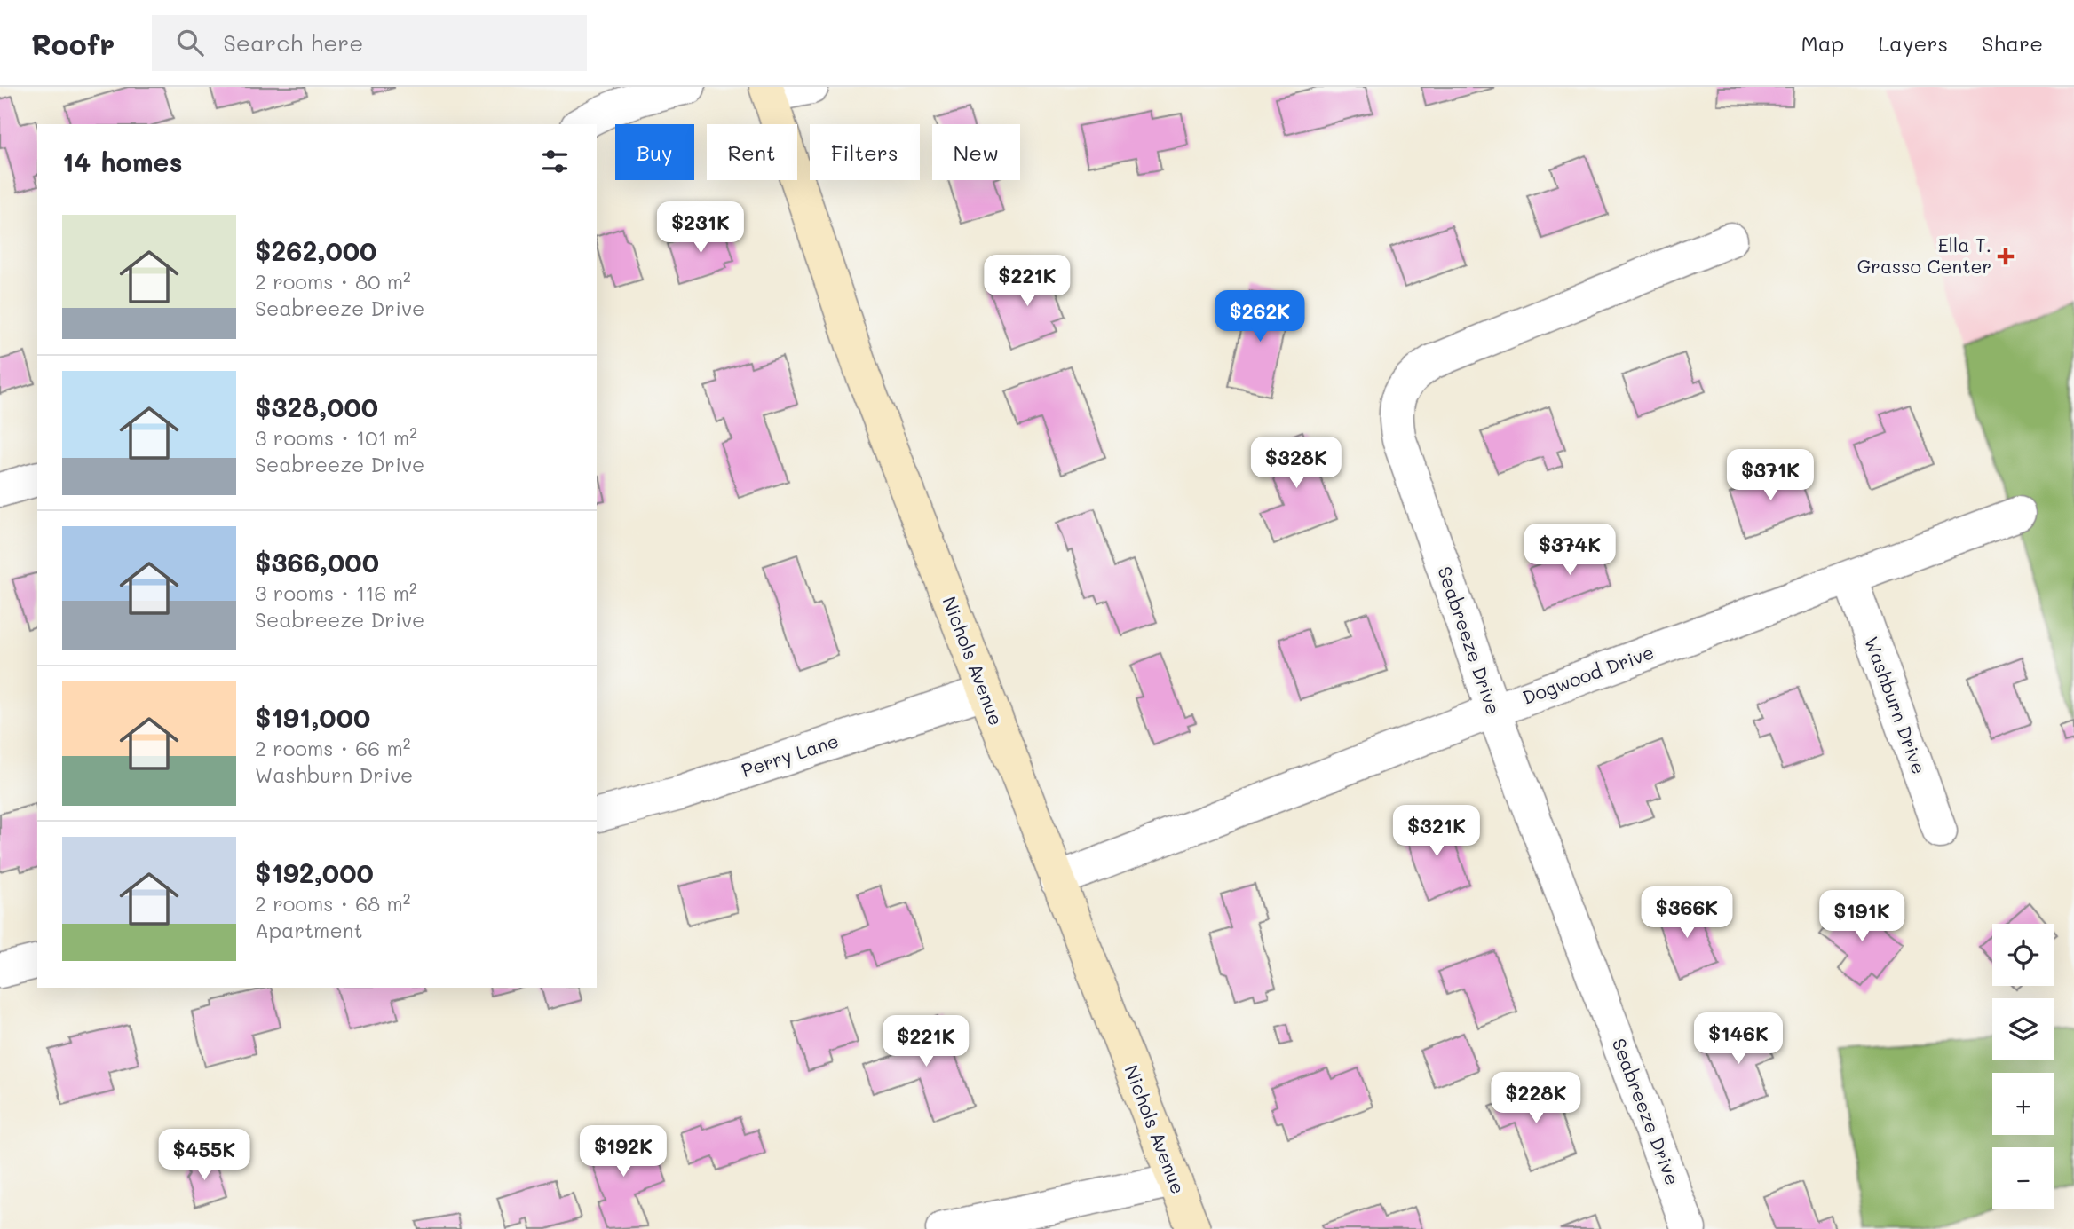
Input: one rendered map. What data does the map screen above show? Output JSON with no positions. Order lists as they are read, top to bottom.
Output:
{
  "streets": {
    "main road": ["Nichols Avenue"],
    "street": [
      "Seabreeze Drive",
      "Dogwood Drive",
      "Washburn Drive",
      "Perry Lane"
    ]
  },
  "crossings": [
    ["Seabreeze Drive", "Dogwood Drive"],
    ["Nichols Avenue", "Dogwood Drive"],
    ["Nichols Avenue", "Perry Lane"],
    ["Dogwood Drive", "Washburn Drive"]
  ],
  "places": {
    "health": ["Ella T. Grasso Center"]
  },
  "page": {
    "header": "Roofr",
    "search": "Search here",
    "nav": ["Map", "Layers", "Share"],
    "chip": [
      "Buy",
      "Rent",
      "Filters",
      "New"
    ],
    "heading": "14 homes",
    "list": [
      {
        "name": "$262,000",
        "note": "2 rooms · 80 m² · Seabreeze Drive"
      },
      {
        "name": "$328,000",
        "note": "3 rooms · 101 m² · Seabreeze Drive"
      },
      {
        "name": "$366,000",
        "note": "3 rooms · 116 m² · Seabreeze Drive"
      },
      {
        "name": "$191,000",
        "note": "2 rooms · 66 m² · Washburn Drive"
      },
      {
        "name": "$192,000",
        "note": "2 rooms · 68 m² · Apartment"
      }
    ],
    "price": [
      "$231K",
      "$221K",
      "$262K",
      "$328K",
      "$371K",
      "$374K",
      "$321K",
      "$366K",
      "$191K",
      "$146K",
      "$221K",
      "$228K",
      "$192K",
      "$455K"
    ],
    "map_buttons": ["+", "−"]
  }
}
